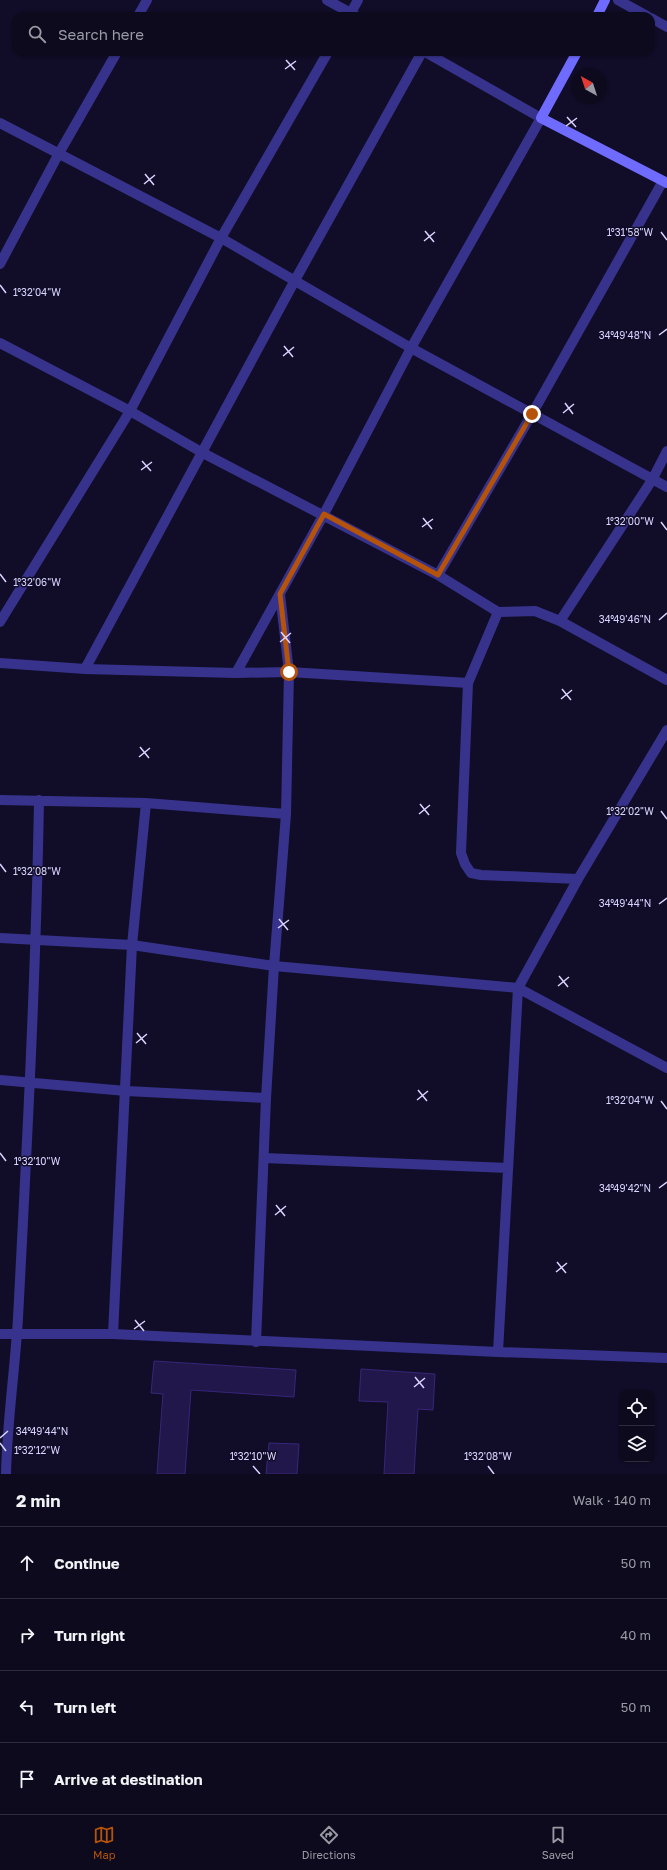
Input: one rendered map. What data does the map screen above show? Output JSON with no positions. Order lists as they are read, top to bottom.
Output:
{
  "north": "top left",
  "page": {
    "search": "Search here",
    "heading": ["2 min", "Walk · 140 m"],
    "list": [
      ["Continue", "50 m"],
      ["Turn right", "40 m"],
      ["Turn left", "50 m"],
      "Arrive at destination"
    ],
    "nav": ["Map", "Directions", "Saved"]
  },
  "coordinates": [
    "1°31'58\"W",
    "1°32'04\"W",
    "34°49'48\"N",
    "1°32'00\"W",
    "1°32'06\"W",
    "34°49'46\"N",
    "1°32'02\"W",
    "1°32'08\"W",
    "34°49'44\"N",
    "1°32'10\"W",
    "34°49'42\"N",
    "1°32'12\"W"
  ]
}
